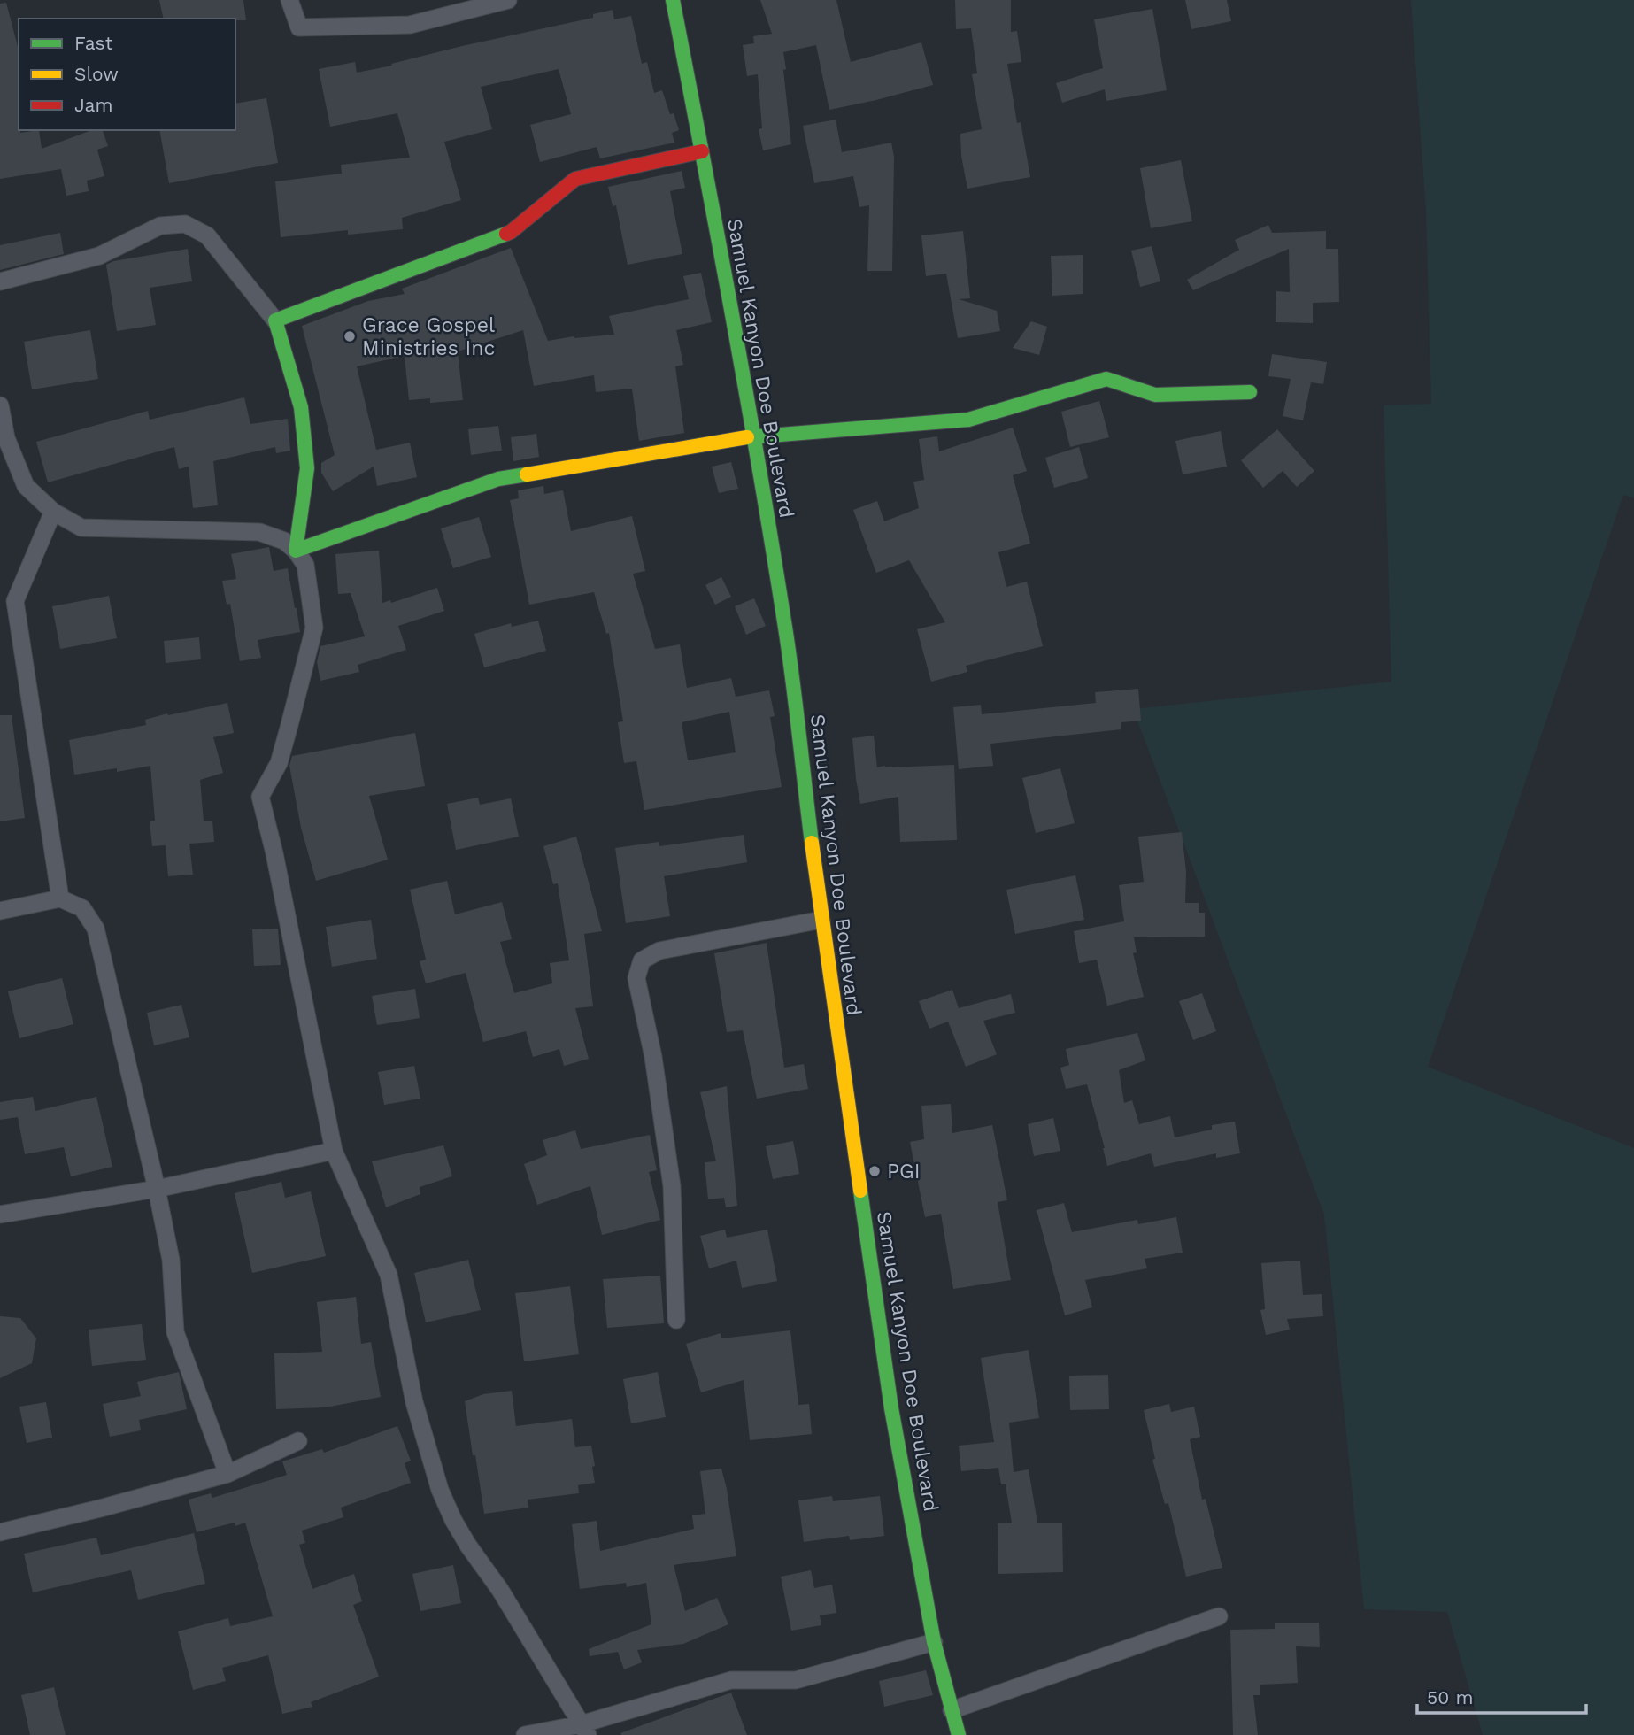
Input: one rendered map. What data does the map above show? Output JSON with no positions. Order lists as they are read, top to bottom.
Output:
{
  "streets": {
    "street": ["Samuel Kanyon Doe Boulevard"]
  },
  "places": ["Grace Gospel Ministries Inc", "PGI"],
  "legend": ["Fast", "Slow", "Jam"],
  "scale_bar": "50 m"
}
